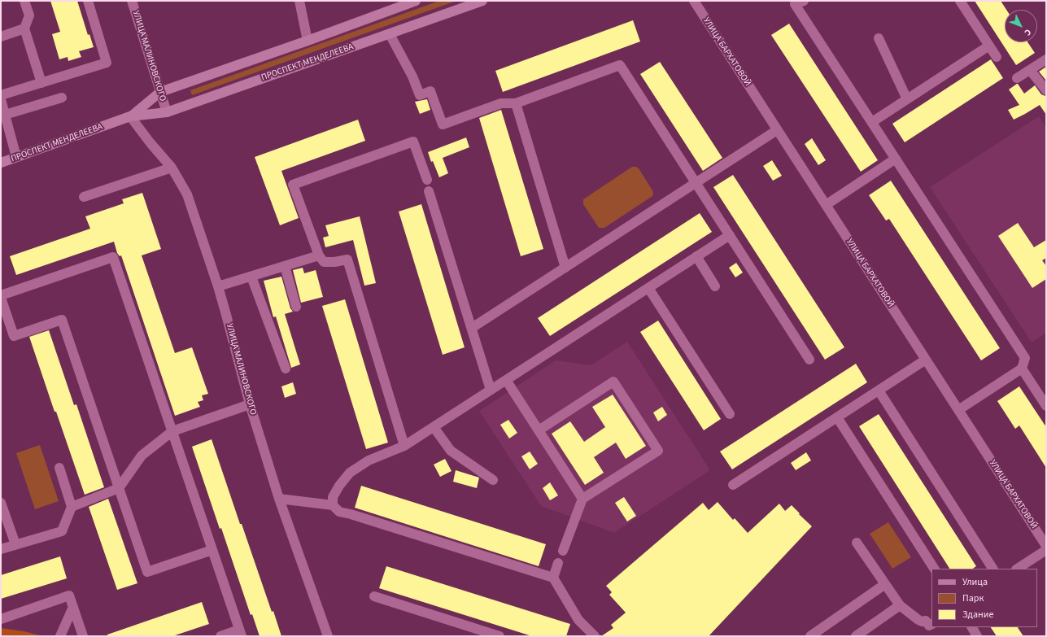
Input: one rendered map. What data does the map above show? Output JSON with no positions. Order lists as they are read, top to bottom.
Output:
{
  "streets": {
    "main road": ["ПРОСПЕКТ МЕНДЕЛЕЕВА"],
    "street": ["УЛИЦА БАРХАТОВОЙ", "УЛИЦА МАЛИНОВСКОГО"]
  },
  "crossings": [
    ["УЛИЦА МАЛИНОВСКОГО", "ПРОСПЕКТ МЕНДЕЛЕЕВА"]
  ],
  "legend": ["Улица", "Парк", "Здание"],
  "north": "bottom right"
}
